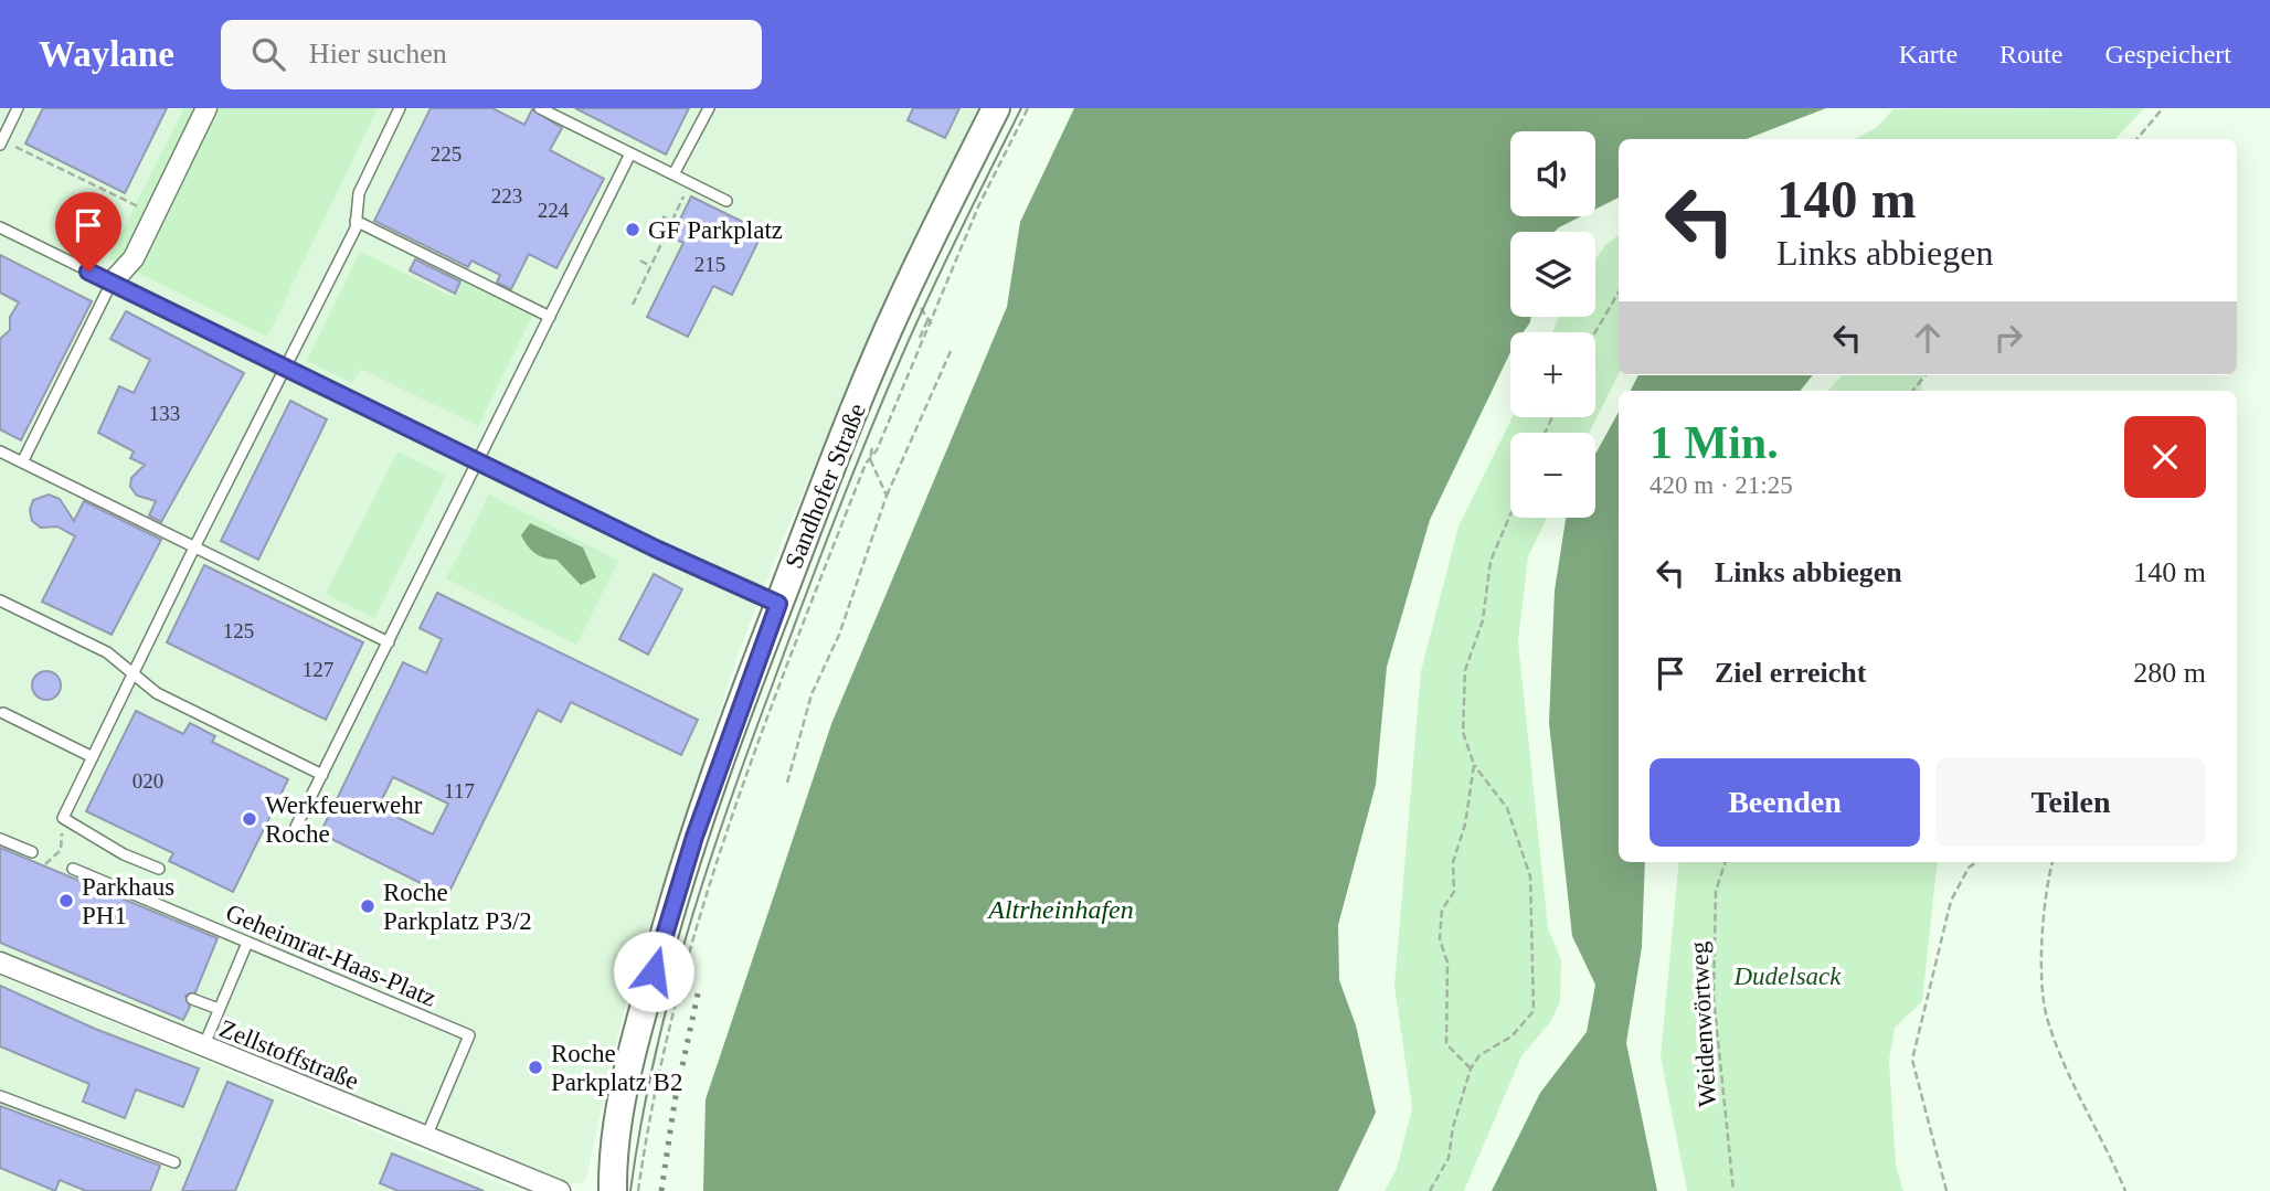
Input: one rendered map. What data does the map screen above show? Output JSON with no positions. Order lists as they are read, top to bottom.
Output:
{
  "streets": {
    "street": ["Sandhofer Straße", "Zellstoffstraße"],
    "lane": ["Geheimrat-Haas-Platz"],
    "path": ["Weidenwörtweg"]
  },
  "crossings": [
    ["Geheimrat-Haas-Platz", "Zellstoffstraße"]
  ],
  "water": ["Altrheinhafen"],
  "parks": ["Dudelsack"],
  "places": [
    "GF Parkplatz",
    "Werkfeuerwehr Roche",
    "Parkhaus PH1",
    "Roche Parkplatz P3/2",
    "Roche Parkplatz B2"
  ],
  "house_numbers": [
    "225",
    "223",
    "224",
    "215",
    "133",
    "125",
    "127",
    "020",
    "117"
  ],
  "page": {
    "header": "Waylane",
    "search": "Hier suchen",
    "nav": ["Karte", "Route", "Gespeichert"],
    "map_buttons": ["+", "−"],
    "turn": ["140 m", "Links abbiegen"],
    "heading": ["1 Min.", "420 m · 21:25"],
    "list": [
      {
        "name": "Links abbiegen",
        "value": "140 m"
      },
      {
        "name": "Ziel erreicht",
        "value": "280 m"
      }
    ],
    "buttons": ["Beenden", "Teilen"]
  }
}
